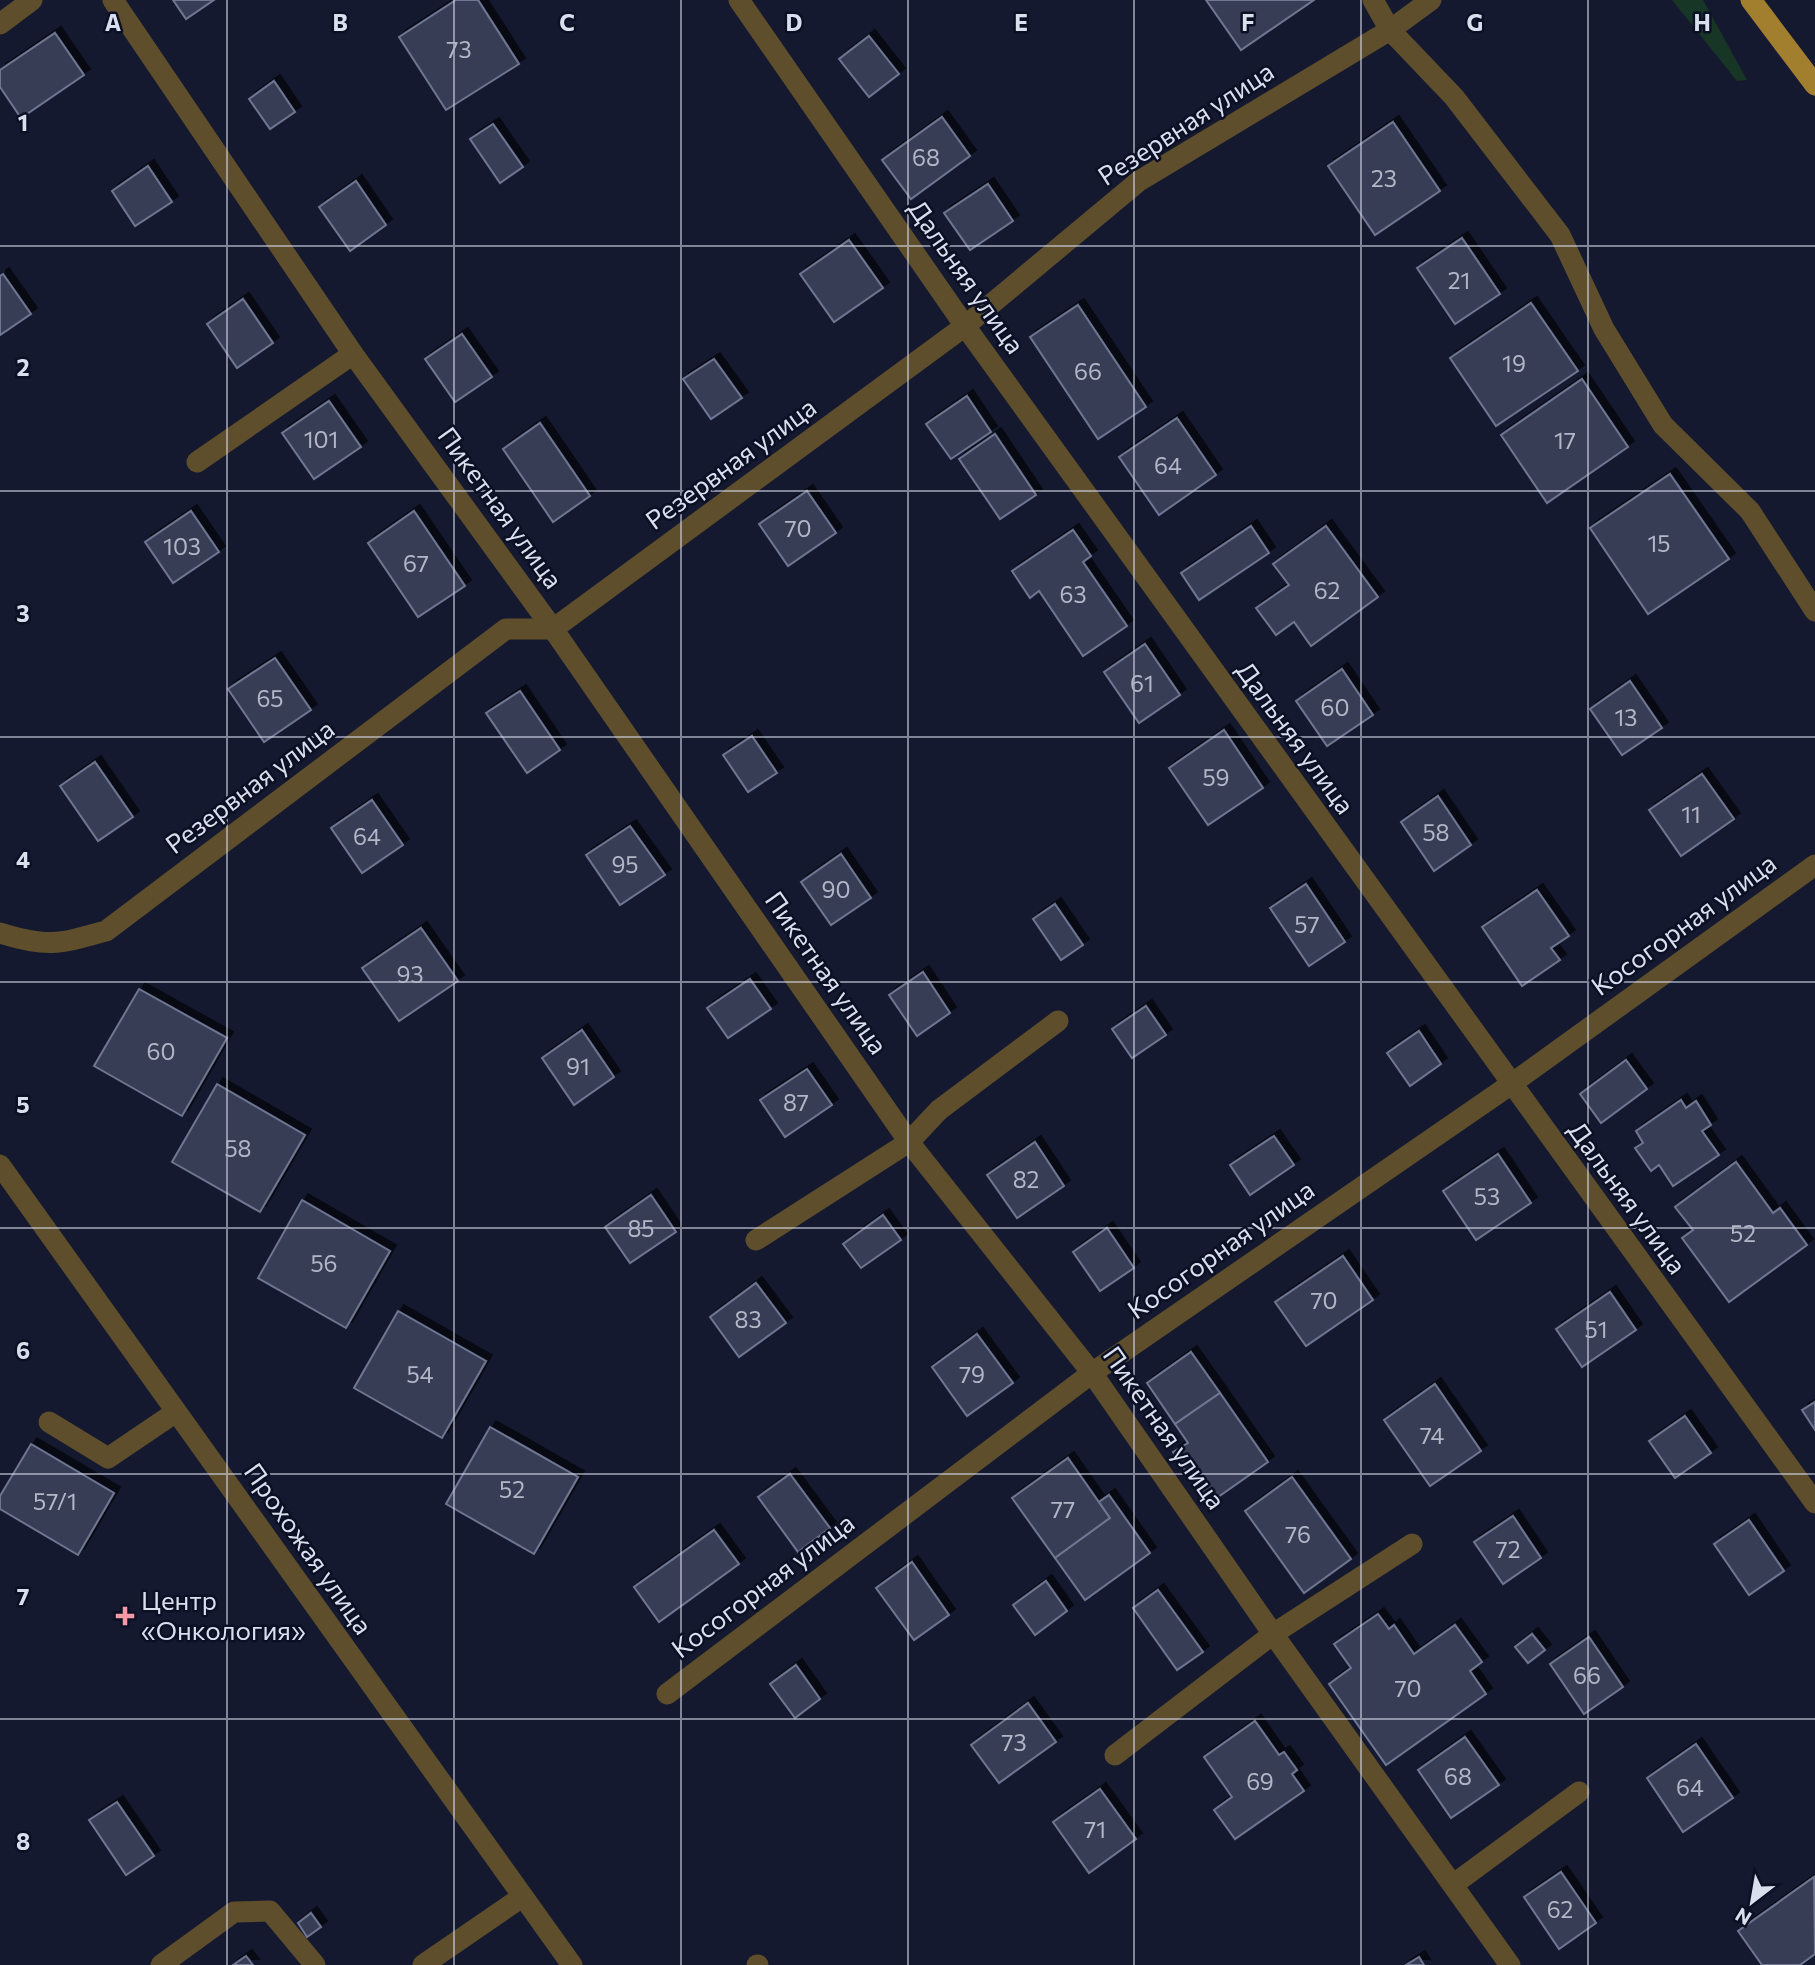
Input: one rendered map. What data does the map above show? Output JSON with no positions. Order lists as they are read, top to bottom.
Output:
{
  "streets": {
    "street": [
      "Резервная улица",
      "Дальняя улица",
      "Пикетная улица",
      "Косогорная улица",
      "Прохожая улица"
    ]
  },
  "crossings": [
    ["Резервная улица", "Дальняя улица"],
    ["Резервная улица", "Пикетная улица"],
    ["Дальняя улица", "Косогорная улица"],
    ["Пикетная улица", "Косогорная улица"]
  ],
  "places": {
    "health": ["Центр «Онкология»"]
  },
  "house_numbers": [
    "73",
    "68",
    "23",
    "21",
    "19",
    "66",
    "101",
    "17",
    "64",
    "70",
    "15",
    "103",
    "67",
    "62",
    "63",
    "61",
    "65",
    "60",
    "13",
    "59",
    "11",
    "58",
    "64",
    "95",
    "90",
    "57",
    "93",
    "60",
    "91",
    "87",
    "58",
    "82",
    "53",
    "85",
    "52",
    "56",
    "70",
    "83",
    "51",
    "54",
    "79",
    "74",
    "52",
    "57/1",
    "77",
    "76",
    "72",
    "66",
    "70",
    "73",
    "68",
    "69",
    "64",
    "71",
    "62"
  ],
  "north": "bottom left",
  "grid": {
    "columns": [
      "A",
      "B",
      "C",
      "D",
      "E",
      "F",
      "G",
      "H"
    ],
    "rows": [
      "1",
      "2",
      "3",
      "4",
      "5",
      "6",
      "7",
      "8"
    ]
  }
}
